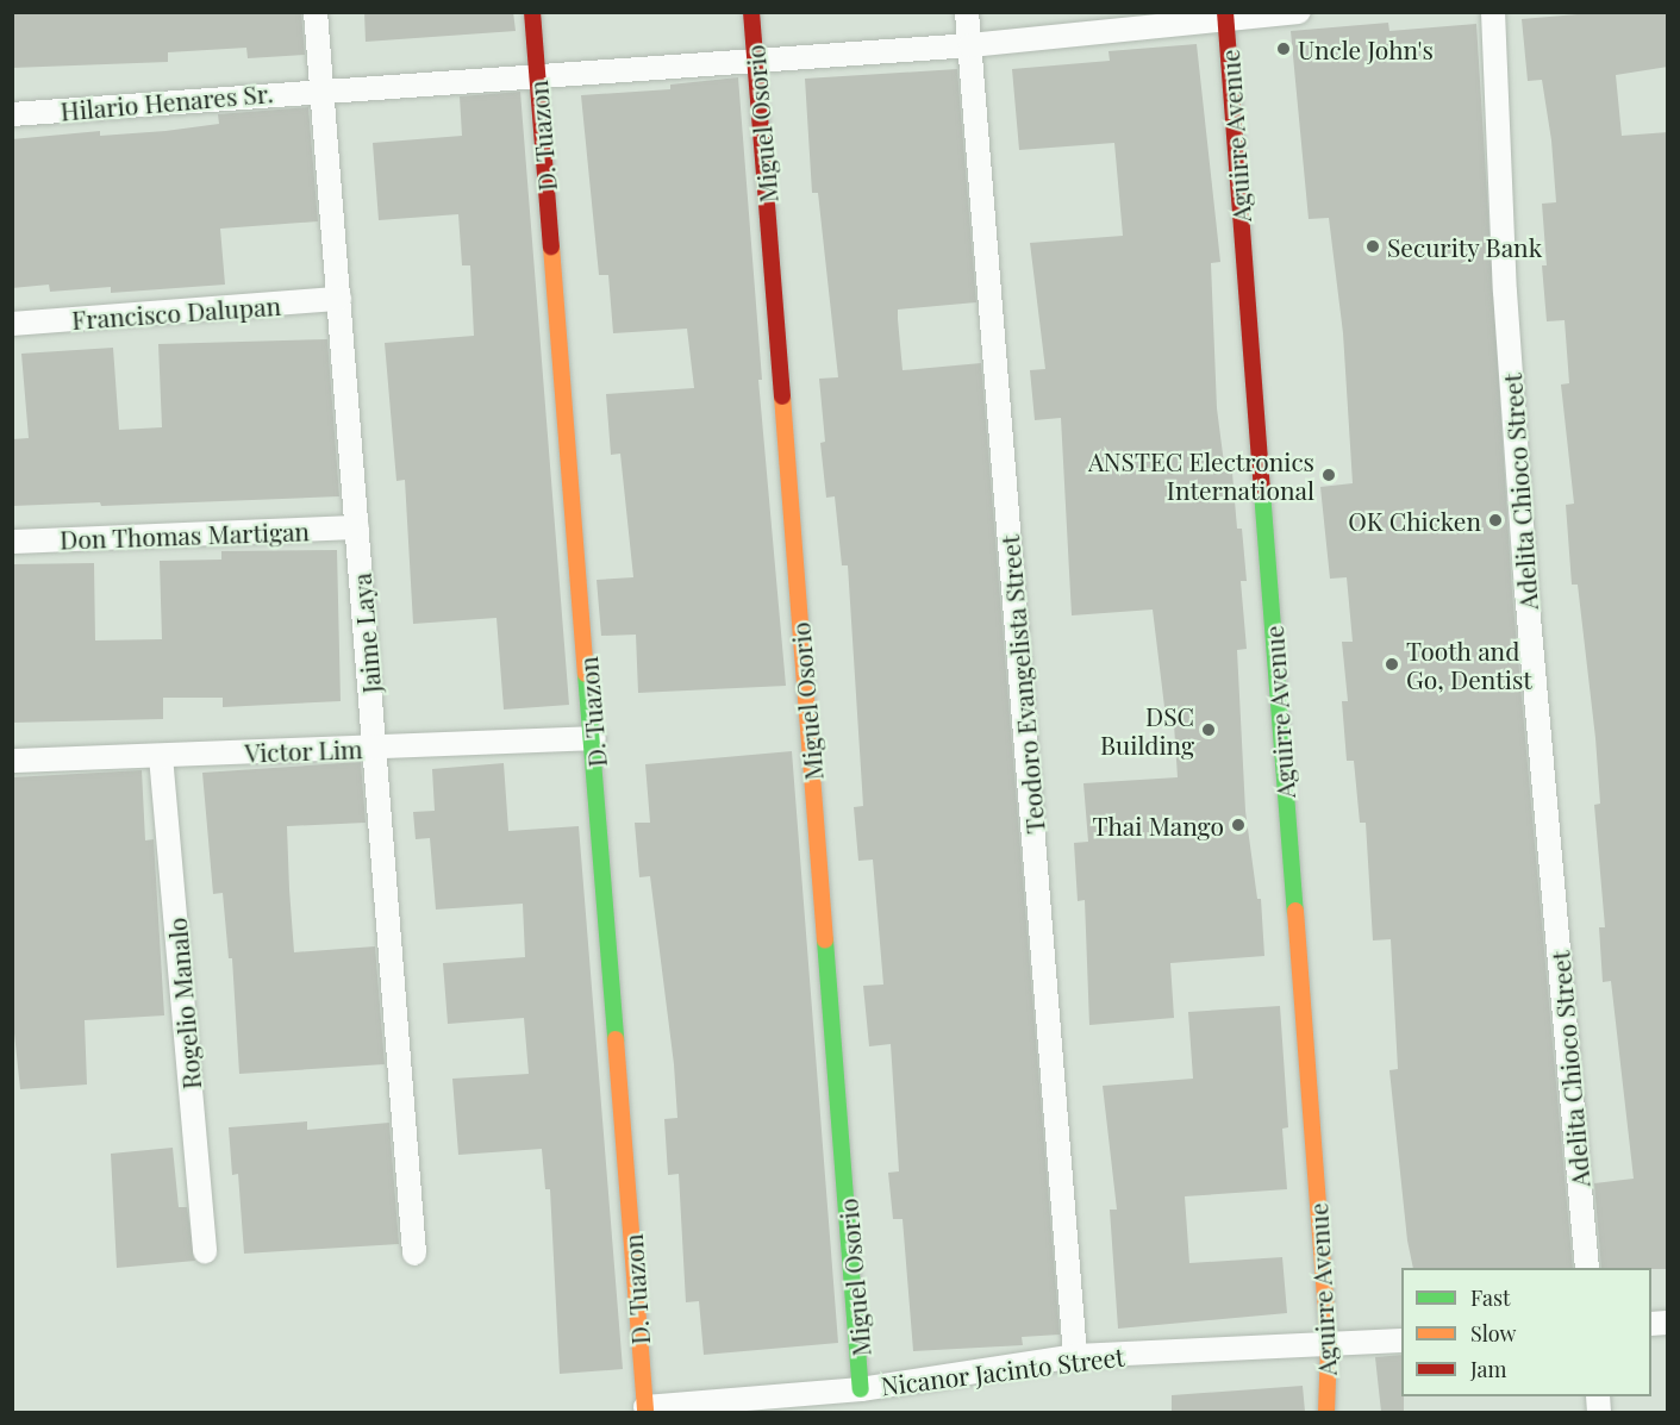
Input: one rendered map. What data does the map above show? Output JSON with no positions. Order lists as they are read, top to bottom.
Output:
{
  "streets": {
    "street": [
      "Hilario Henares Sr.",
      "Miguel Osorio",
      "D. Tuazon",
      "Aguirre Avenue",
      "Francisco Dalupan",
      "Adelita Chioco Street",
      "Don Thomas Martigan",
      "Jaime Laya",
      "Teodoro Evangelista Street",
      "Victor Lim",
      "Rogelio Manalo",
      "Nicanor Jacinto Street"
    ]
  },
  "crossings": [
    ["Hilario Henares Sr.", "Miguel Osorio"],
    ["Hilario Henares Sr.", "D. Tuazon"],
    ["Hilario Henares Sr.", "Aguirre Avenue"],
    ["Hilario Henares Sr.", "Jaime Laya"],
    ["Hilario Henares Sr.", "Teodoro Evangelista Street"],
    ["Miguel Osorio", "Nicanor Jacinto Street"],
    ["D. Tuazon", "Victor Lim"],
    ["D. Tuazon", "Nicanor Jacinto Street"],
    ["Aguirre Avenue", "Nicanor Jacinto Street"],
    ["Francisco Dalupan", "Jaime Laya"],
    ["Don Thomas Martigan", "Jaime Laya"],
    ["Jaime Laya", "Victor Lim"],
    ["Teodoro Evangelista Street", "Nicanor Jacinto Street"],
    ["Victor Lim", "Rogelio Manalo"]
  ],
  "places": [
    "Uncle John's",
    "Security Bank",
    "ANSTEC Electronics International",
    "OK Chicken",
    "Tooth and Go, Dentist",
    "DSC Building",
    "Thai Mango"
  ],
  "legend": ["Fast", "Slow", "Jam"]
}
